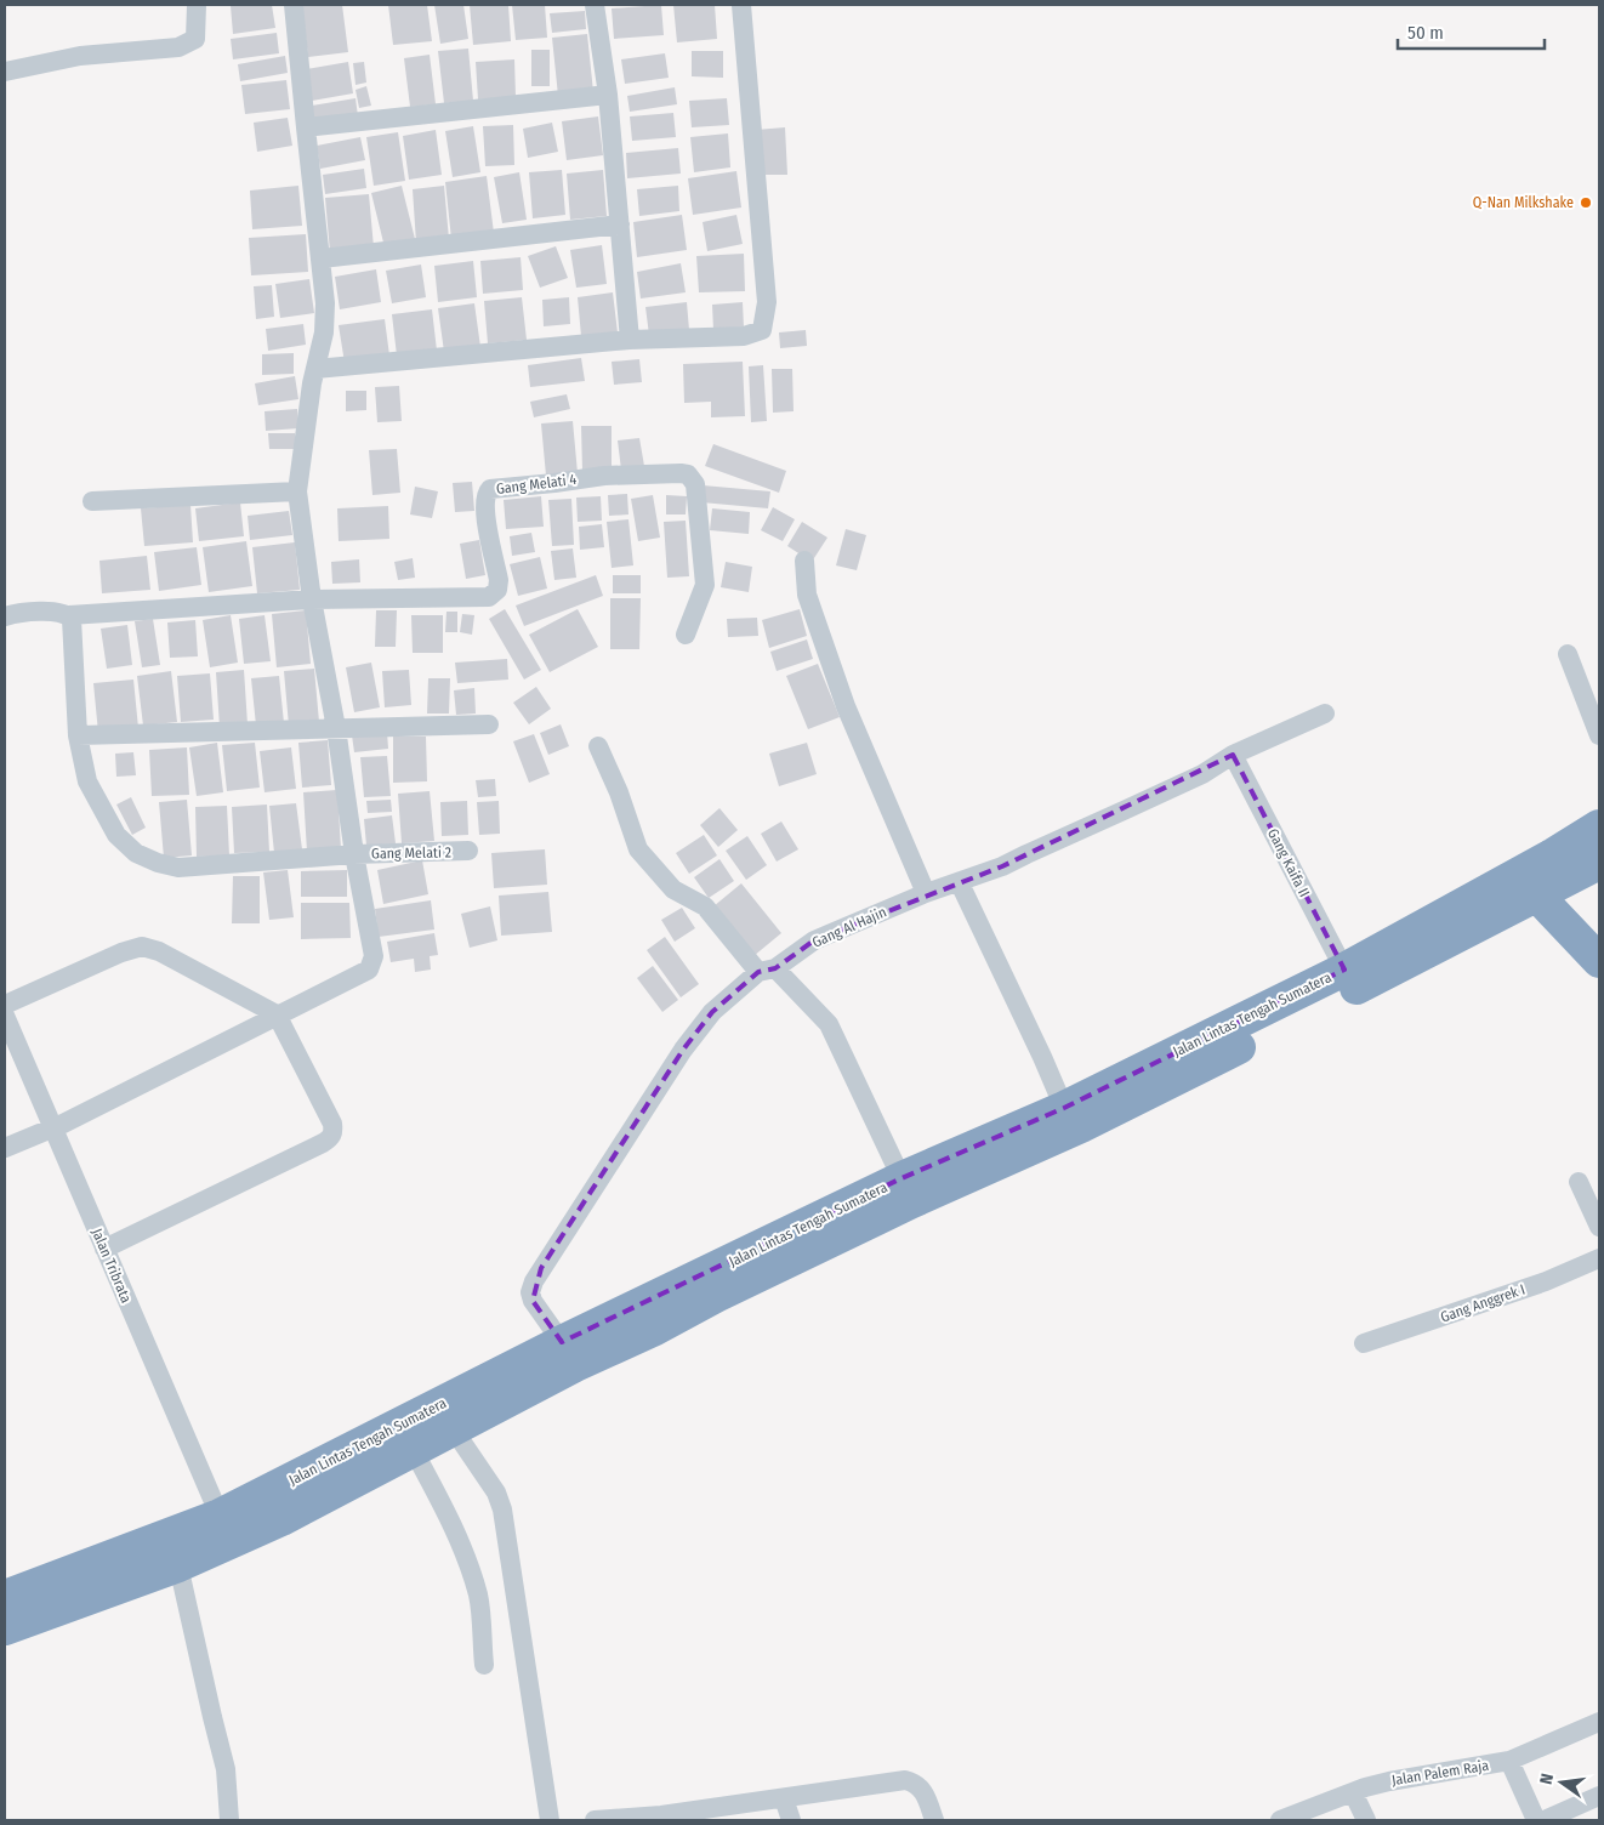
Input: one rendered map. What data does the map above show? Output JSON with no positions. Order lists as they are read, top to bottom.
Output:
{
  "streets": {
    "highway": ["Jalan Lintas Tengah Sumatera"],
    "street": [
      "Gang Melati 4",
      "Gang Melati 2",
      "Gang Kaifa II",
      "Gang Al Hajin",
      "Jalan Tribrata",
      "Gang Anggrek I",
      "Jalan Palem Raja"
    ]
  },
  "crossings": [
    ["Gang Kaifa II", "Gang Al Hajin"],
    ["Gang Kaifa II", "Jalan Lintas Tengah Sumatera"],
    ["Gang Al Hajin", "Jalan Lintas Tengah Sumatera"],
    ["Jalan Lintas Tengah Sumatera", "Jalan Tribrata"]
  ],
  "places": ["Q-Nan Milkshake"],
  "scale_bar": "50 m",
  "north": "left"
}
